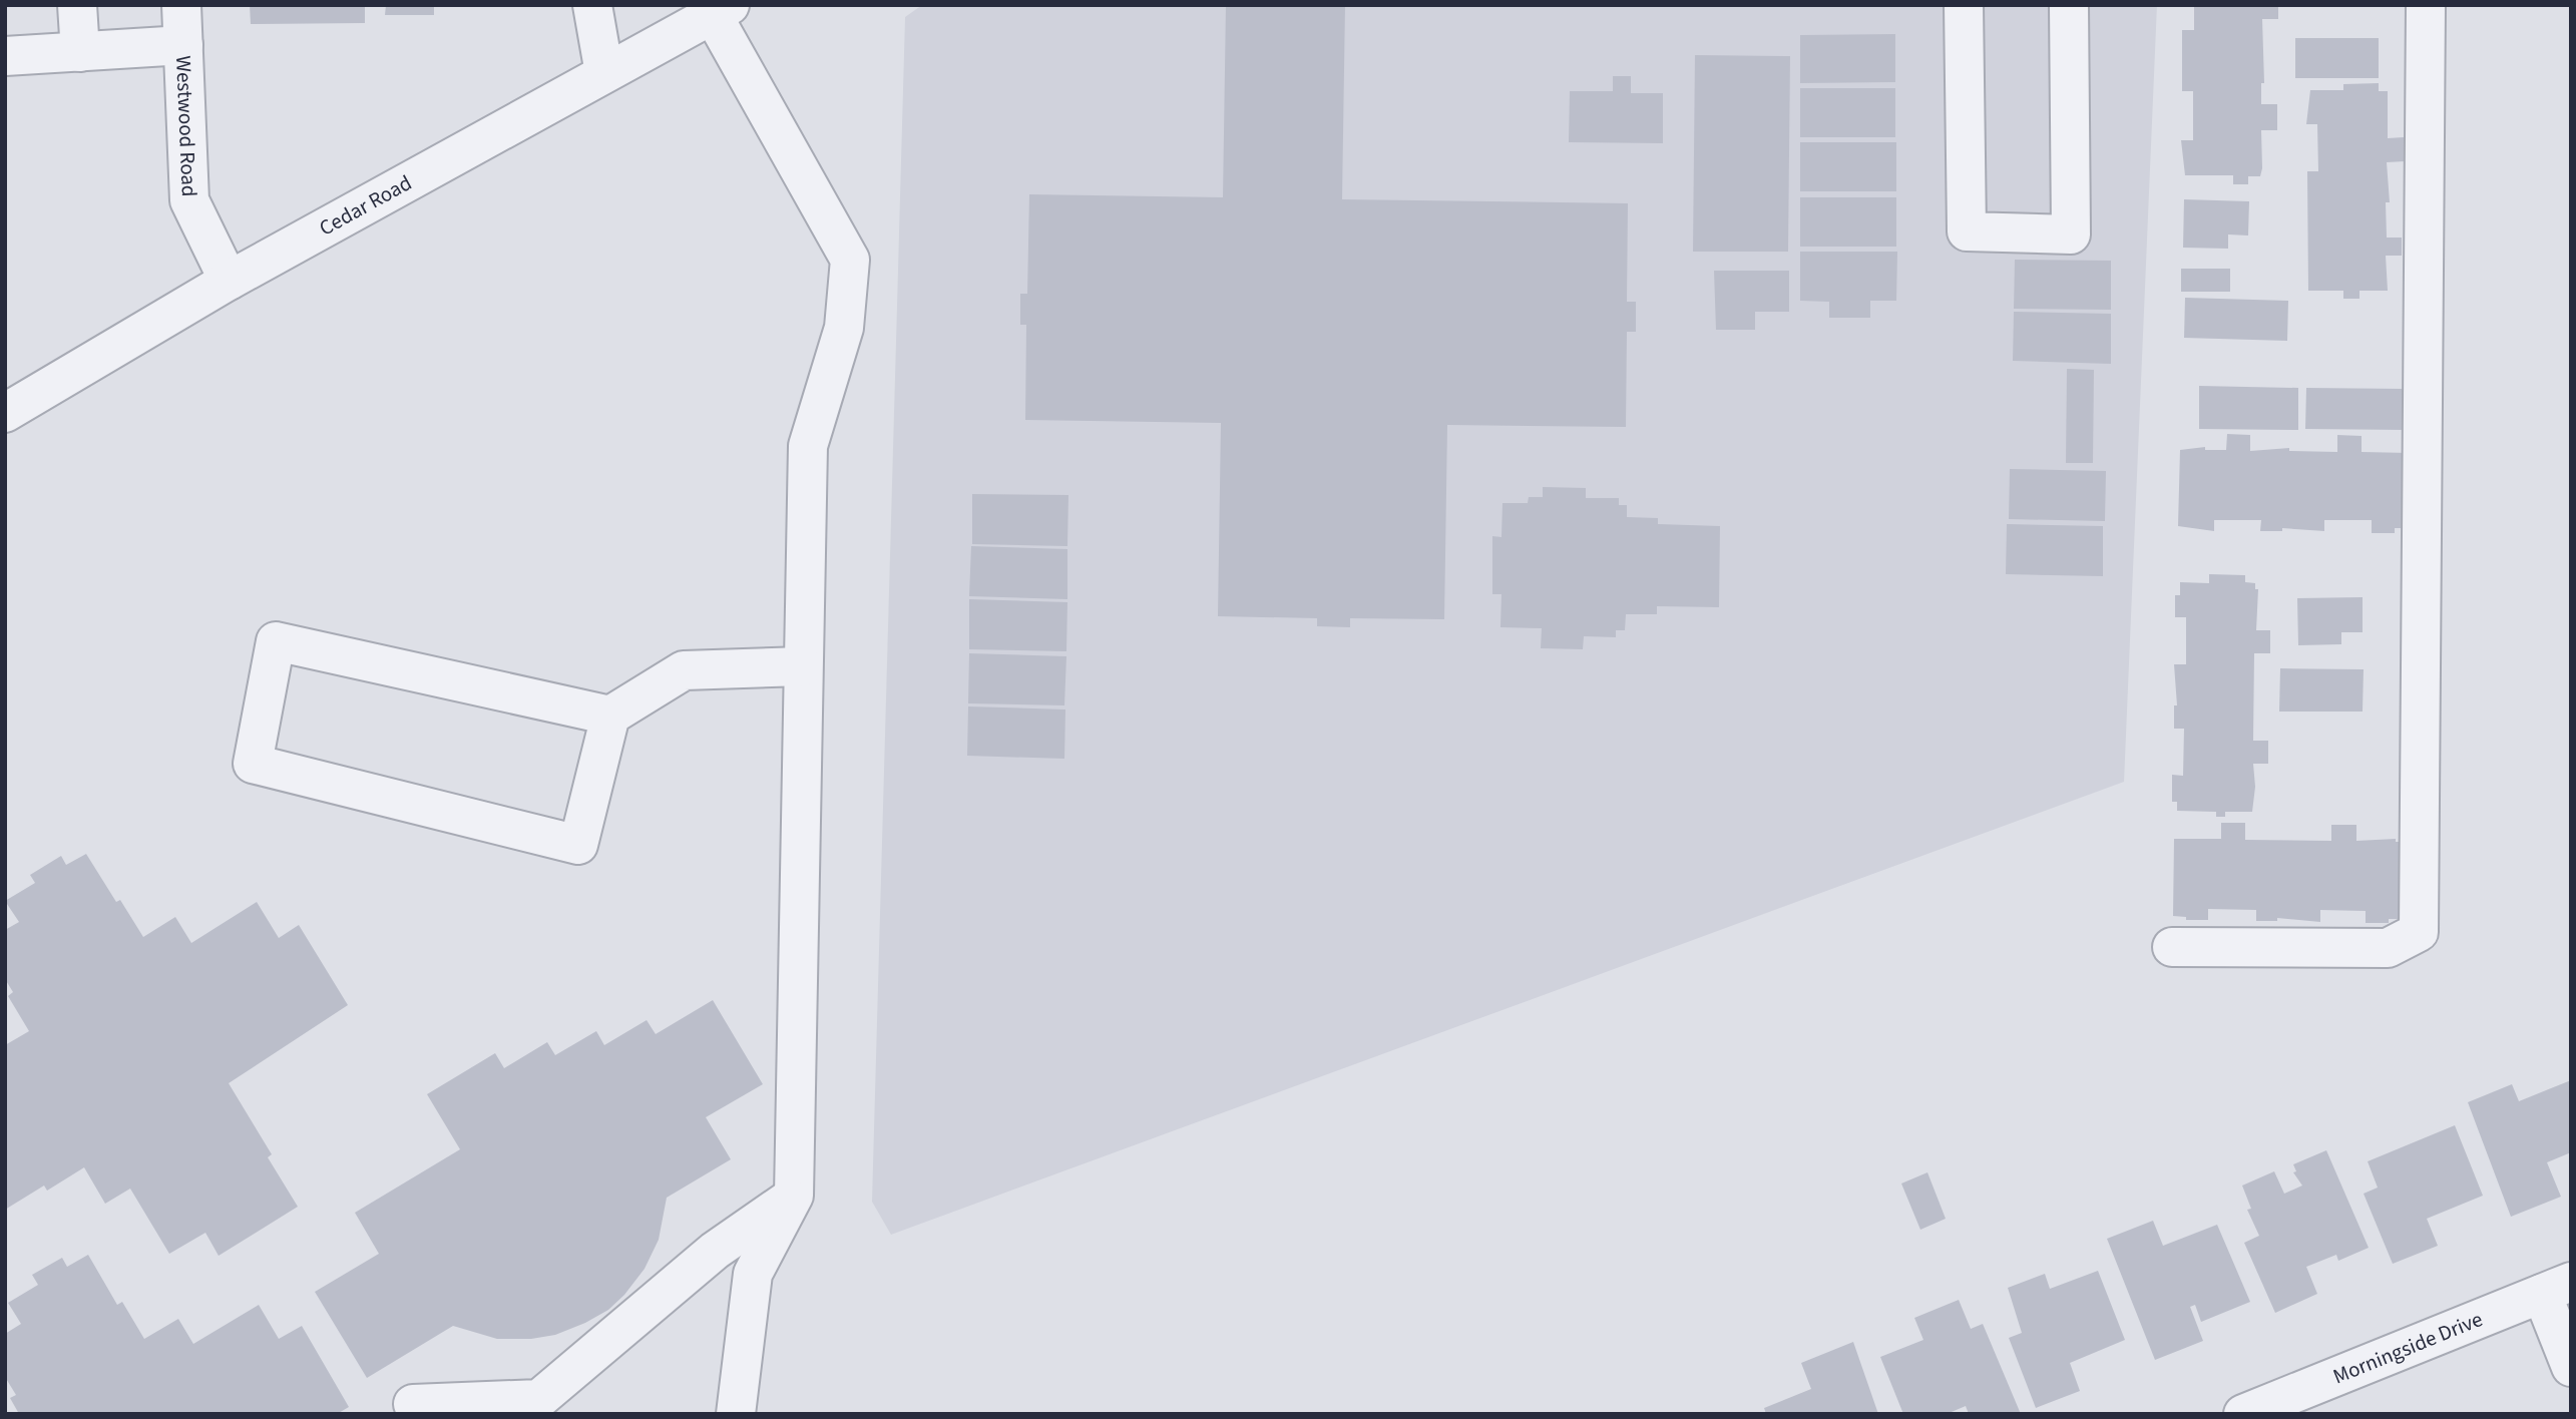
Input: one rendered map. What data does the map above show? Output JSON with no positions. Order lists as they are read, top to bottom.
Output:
{
  "streets": {
    "street": ["Westwood Road", "Cedar Road", "Morningside Drive"]
  },
  "crossings": [
    ["Westwood Road", "Cedar Road"]
  ]
}
